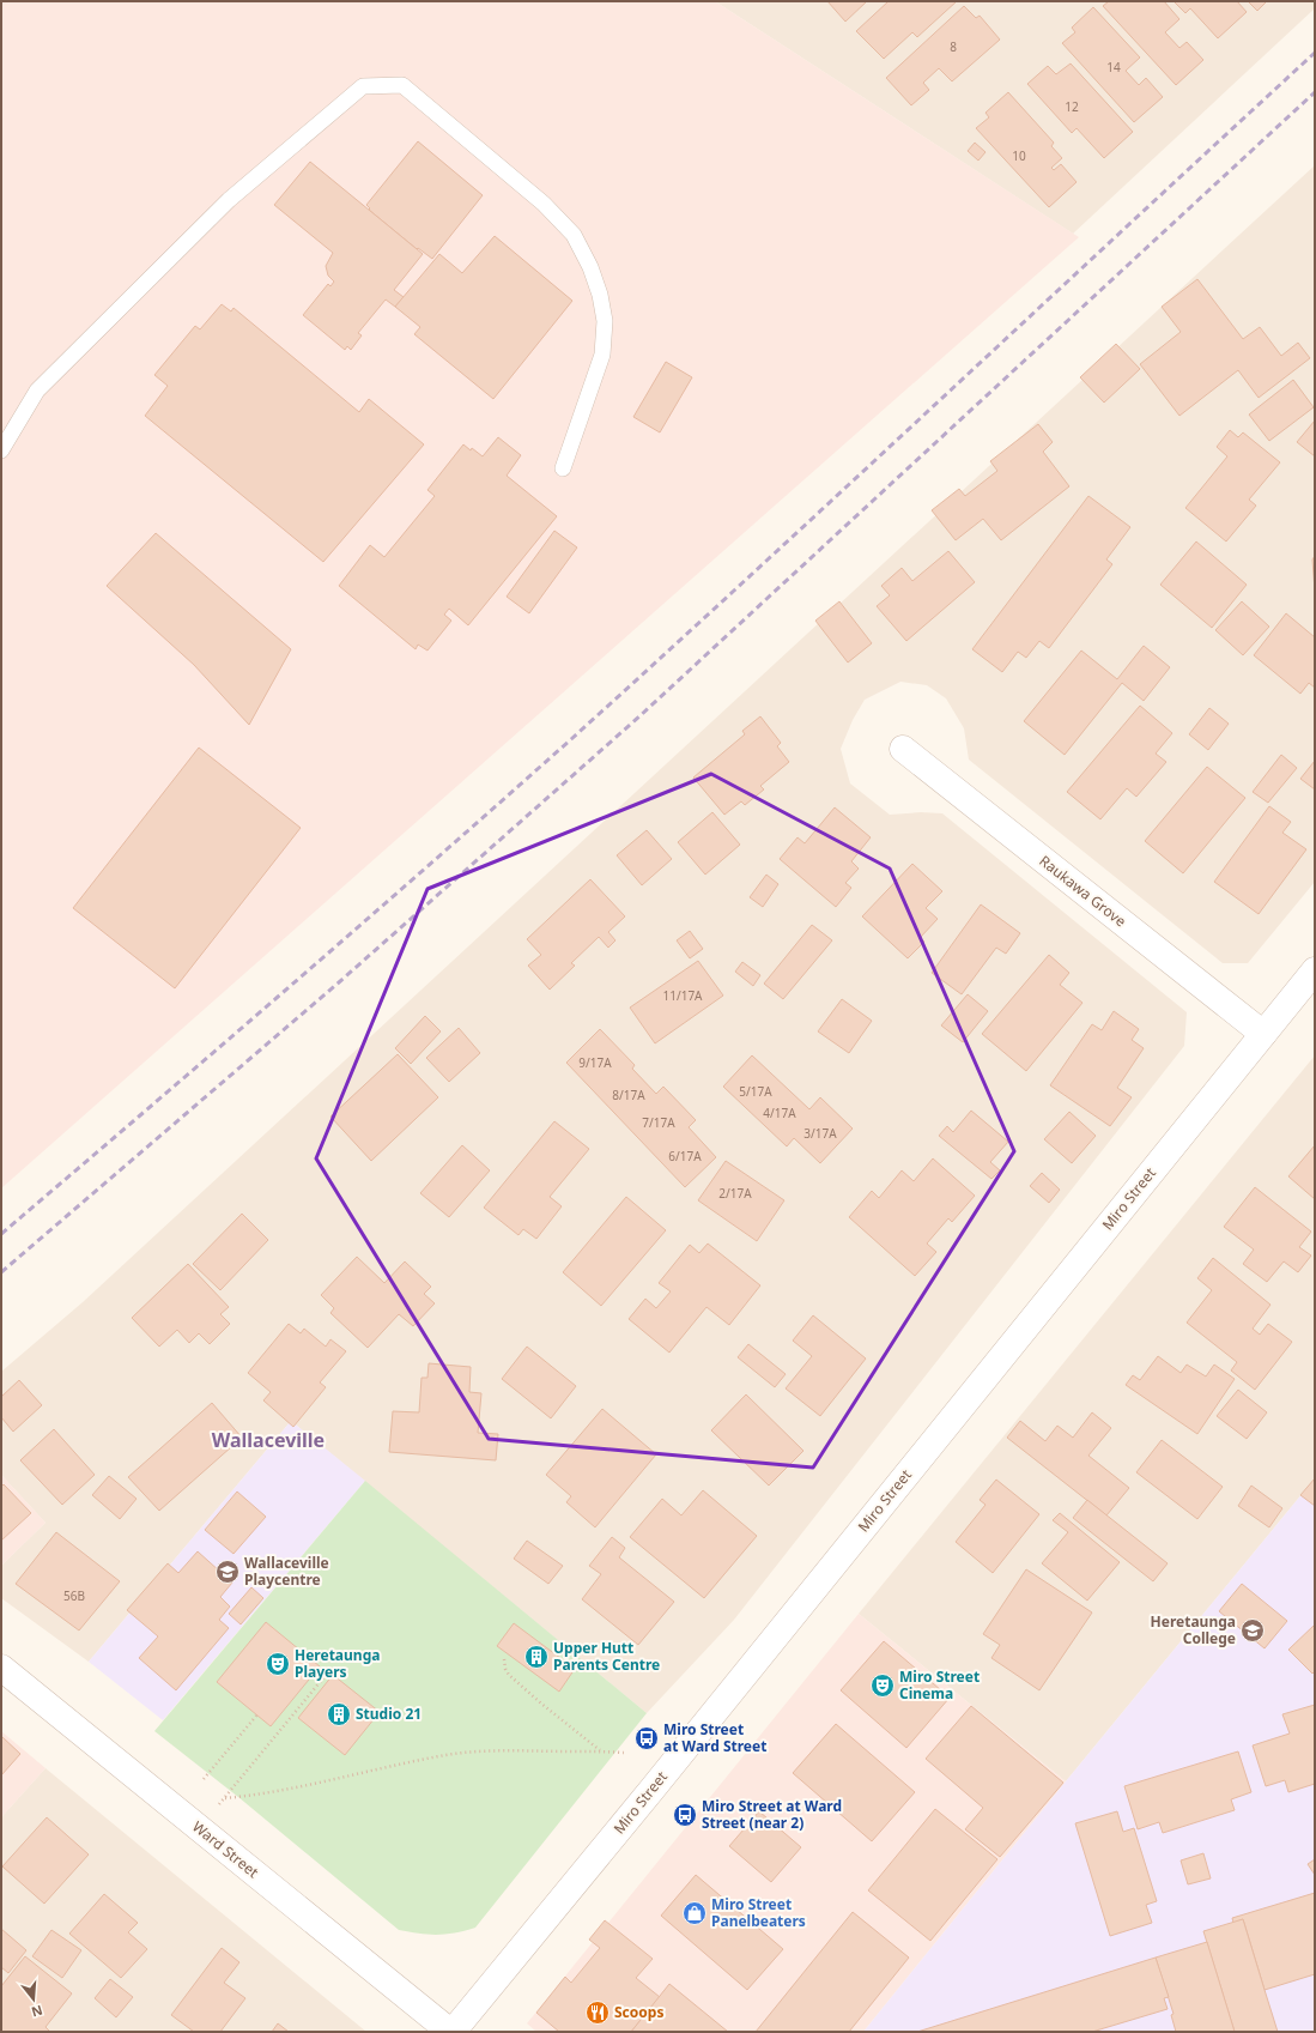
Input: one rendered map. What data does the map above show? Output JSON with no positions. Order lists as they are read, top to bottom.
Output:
{
  "streets": {
    "street": ["Raukawa Grove", "Miro Street", "Ward Street"]
  },
  "crossings": [
    ["Raukawa Grove", "Miro Street"],
    ["Miro Street", "Ward Street"]
  ],
  "districts": ["Wallaceville"],
  "places": {
    "school or university": ["Wallaceville Playcentre", "Heretaunga College"],
    "building": ["Upper Hutt Parents Centre", "Studio 21"],
    "theatre": ["Heretaunga Players", "Miro Street Cinema"],
    "bus stop": ["Miro Street at Ward Street", "Miro Street at Ward Street (near 2)"],
    "shop": ["Miro Street Panelbeaters"],
    "restaurant": ["Scoops"]
  },
  "house_numbers": [
    "8",
    "14",
    "12",
    "10",
    "11/17A",
    "9/17A",
    "5/17A",
    "8/17A",
    "4/17A",
    "7/17A",
    "3/17A",
    "6/17A",
    "2/17A",
    "56B"
  ],
  "north": "bottom"
}
